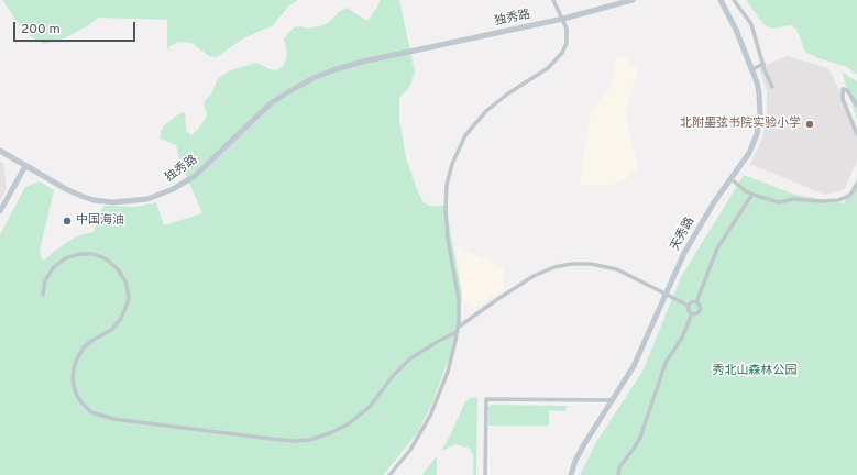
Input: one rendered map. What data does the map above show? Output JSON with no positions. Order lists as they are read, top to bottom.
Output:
{
  "streets": {
    "main road": ["独秀路", "天秀路"]
  },
  "parks": ["秀北山森林公园"],
  "places": ["北附墨弦书院实验小学", "中国海油"],
  "scale_bar": "200 m"
}
